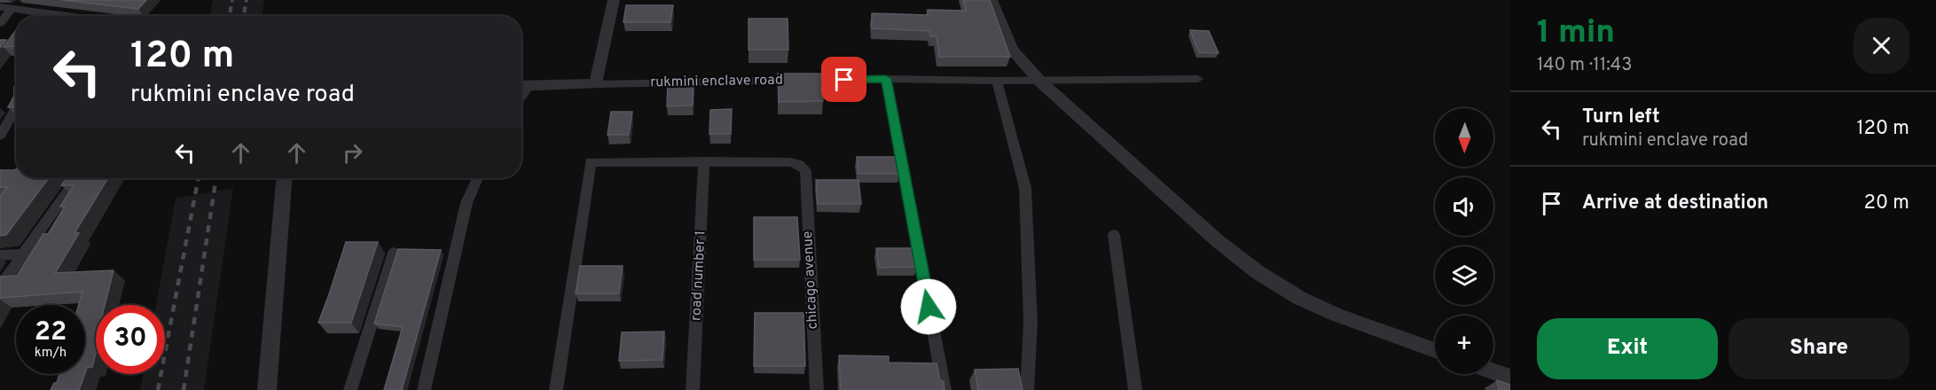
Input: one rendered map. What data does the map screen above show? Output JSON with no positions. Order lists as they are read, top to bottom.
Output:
{
  "streets": {
    "street": ["rukmini enclave road", "road number 1", "chicago avenue"]
  },
  "crossings": [
    ["road number 1", "chicago avenue"]
  ],
  "north": "bottom",
  "page": {
    "heading": ["1 min", "140 m · 11:43"],
    "turn": ["120 m", "rukmini enclave road"],
    "list": [
      {
        "name": "Turn left",
        "note": "rukmini enclave road",
        "value": "120 m"
      },
      {
        "name": "Arrive at destination",
        "value": "20 m"
      }
    ],
    "map_buttons": "+",
    "speed": "22 km/h",
    "limit": "30",
    "buttons": ["Exit", "Share"]
  }
}
